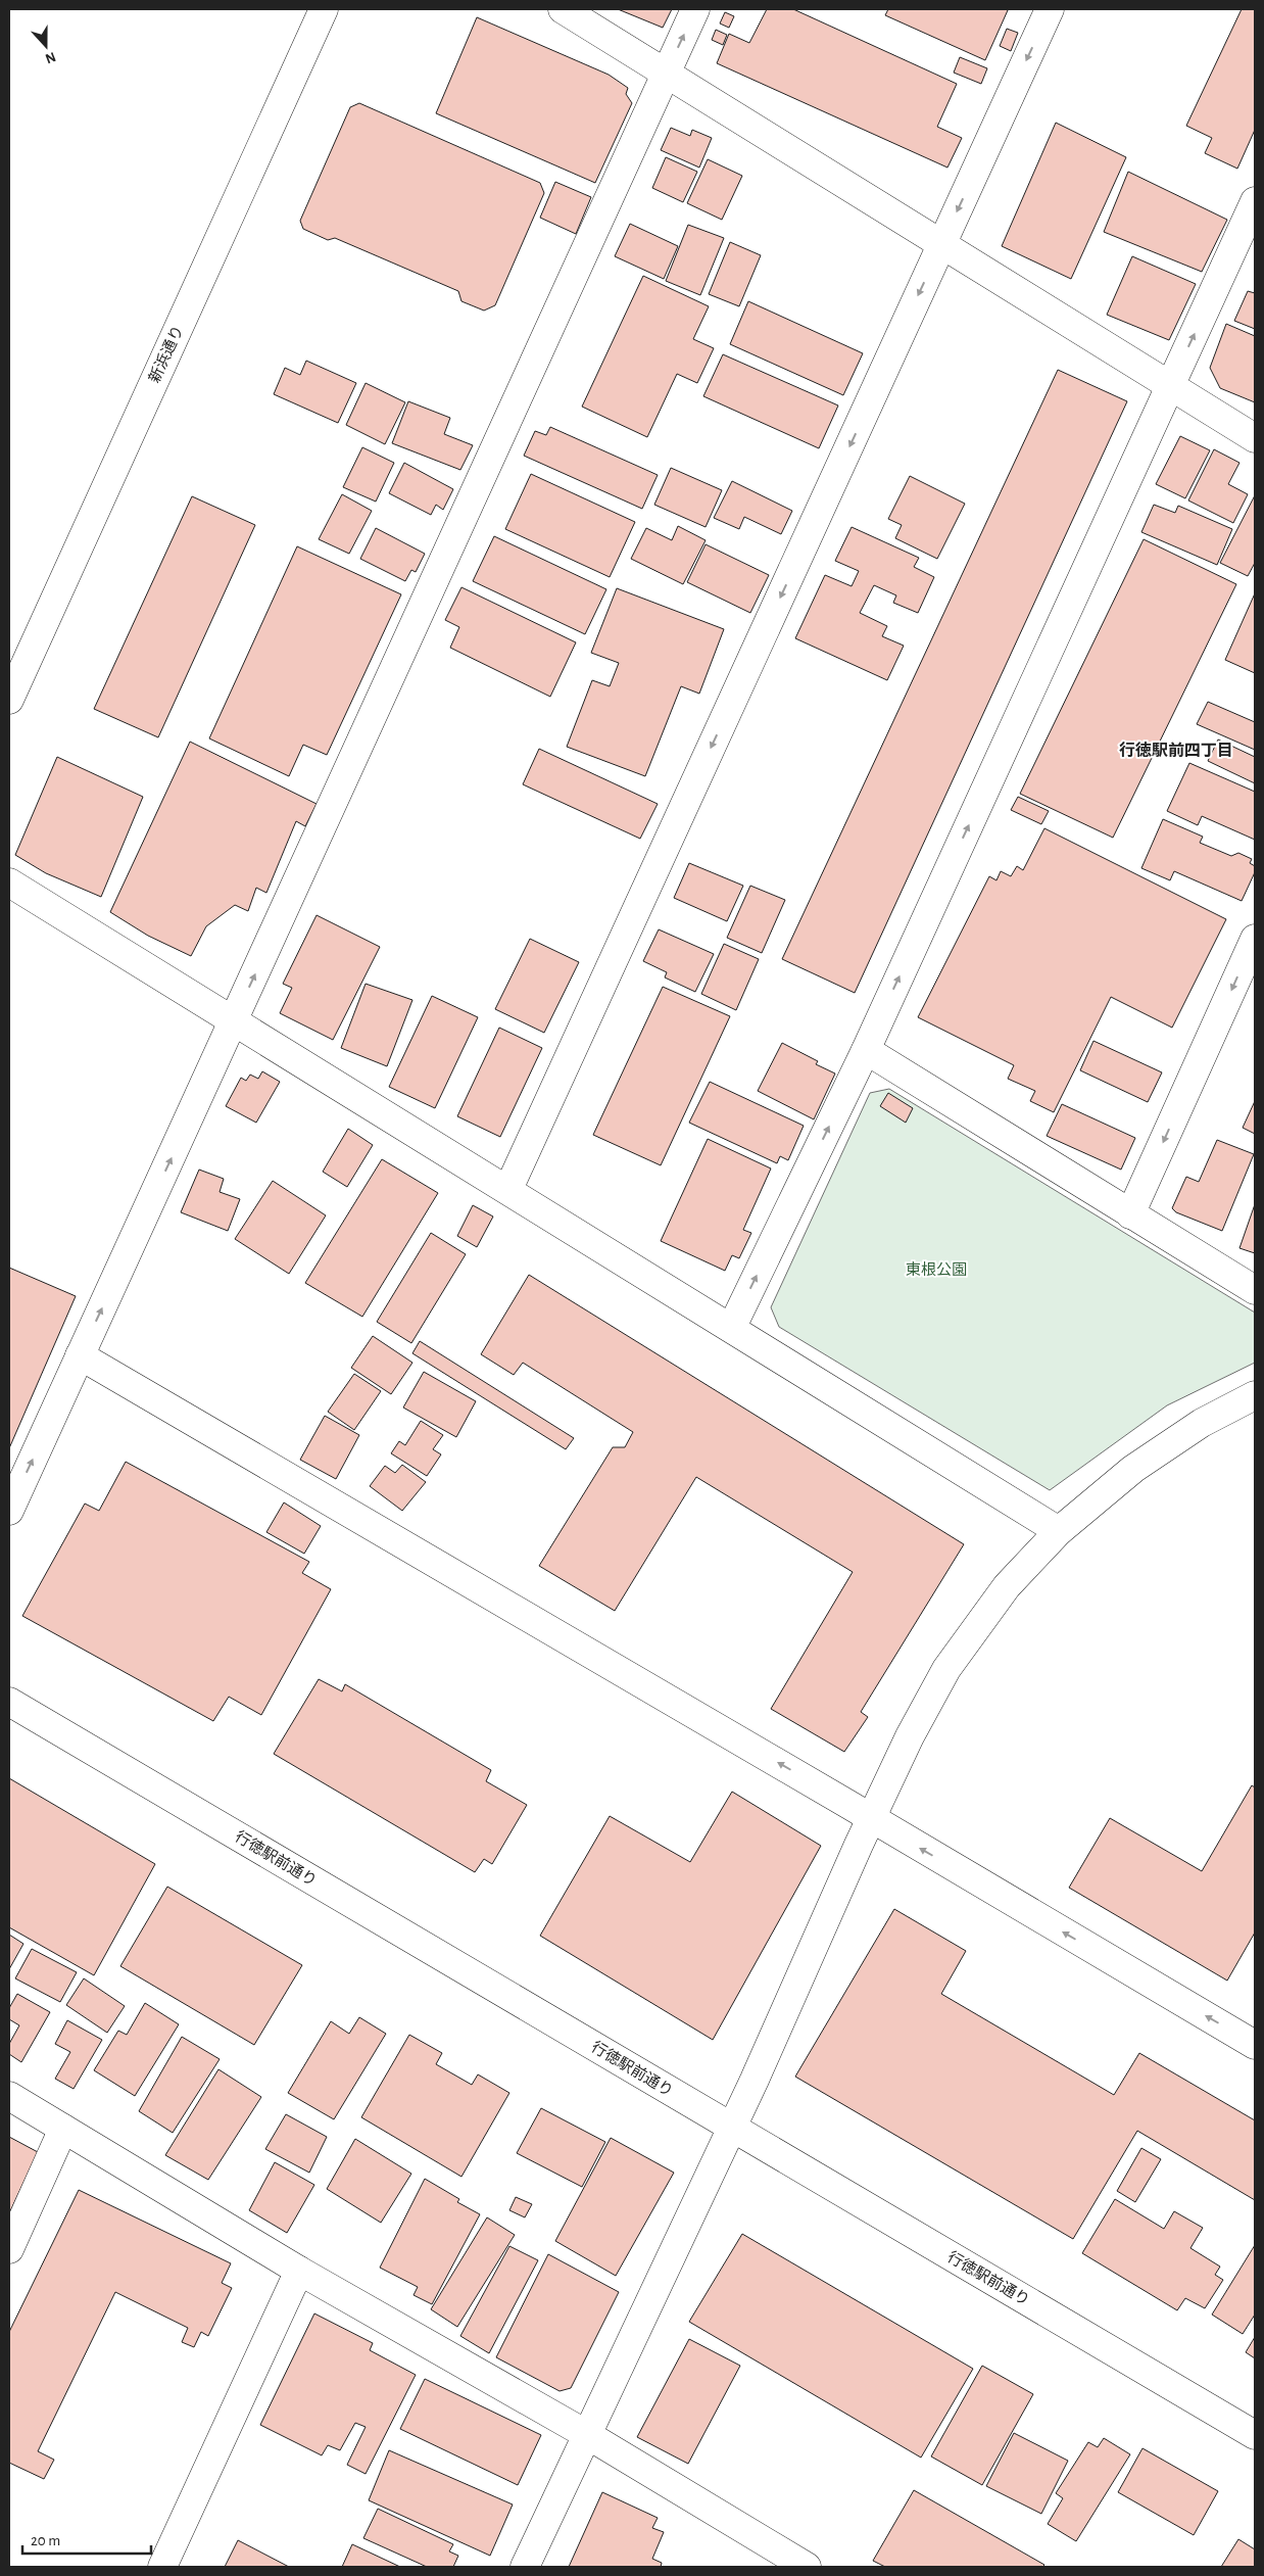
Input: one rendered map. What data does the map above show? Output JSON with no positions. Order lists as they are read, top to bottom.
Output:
{
  "streets": {
    "street": ["新浜通り", "行徳駅前通り"]
  },
  "districts": ["行徳駅前四丁目"],
  "parks": ["東根公園"],
  "scale_bar": "20 m",
  "north": "bottom"
}
